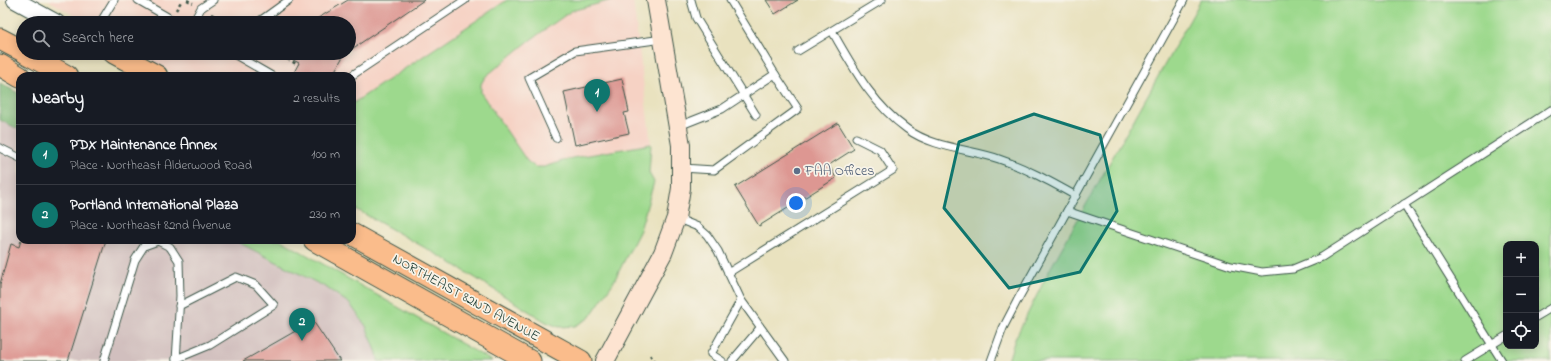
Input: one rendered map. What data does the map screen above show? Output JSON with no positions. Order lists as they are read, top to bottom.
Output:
{
  "streets": {
    "main road": ["NORTHEAST 82ND AVENUE"]
  },
  "places": ["FAA Offices"],
  "page": {
    "search": "Search here",
    "heading": ["Nearby", "2 results"],
    "pins": ["1", "2"],
    "list": [
      {
        "mark": "1",
        "name": "PDX Maintenance Annex",
        "note": "Place · Northeast Alderwood Road",
        "value": "100 m"
      },
      {
        "mark": "2",
        "name": "Portland International Plaza",
        "note": "Place · Northeast 82nd Avenue",
        "value": "230 m"
      }
    ],
    "map_buttons": ["+", "−"]
  }
}
